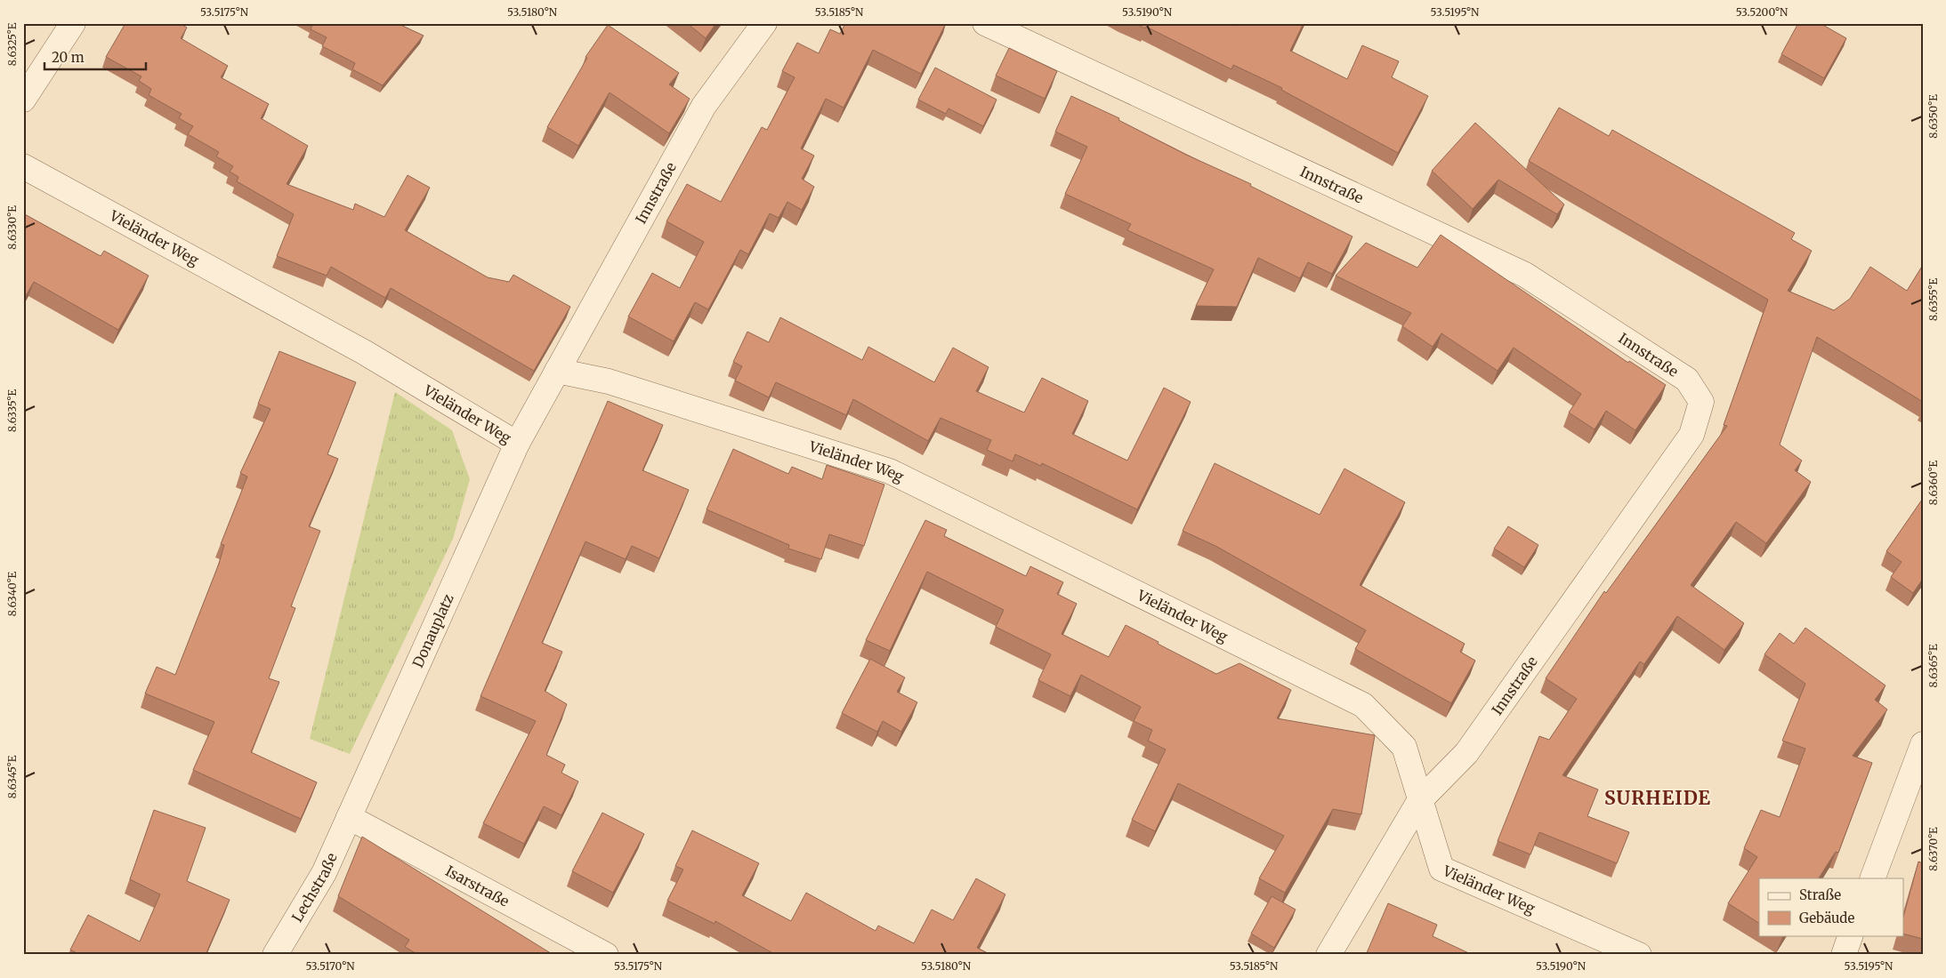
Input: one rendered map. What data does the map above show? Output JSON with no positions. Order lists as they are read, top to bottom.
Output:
{
  "streets": {
    "street": [
      "Innstraße",
      "Vieländer Weg",
      "Donauplatz",
      "Isarstraße",
      "Lechstraße"
    ]
  },
  "crossings": [
    ["Innstraße", "Vieländer Weg"],
    ["Vieländer Weg", "Donauplatz"],
    ["Donauplatz", "Isarstraße"],
    ["Donauplatz", "Lechstraße"],
    ["Isarstraße", "Lechstraße"]
  ],
  "districts": ["SURHEIDE"],
  "legend": ["Straße", "Gebäude"],
  "scale_bar": "20 m",
  "coordinates": [
    "53.5175°N",
    "53.5180°N",
    "53.5185°N",
    "53.5190°N",
    "53.5195°N",
    "53.5200°N",
    "8.6325°E",
    "8.6350°E",
    "8.6330°E",
    "8.6355°E",
    "8.6335°E",
    "8.6360°E",
    "8.6340°E",
    "8.6365°E",
    "8.6345°E",
    "8.6370°E",
    "53.5170°N"
  ]
}
